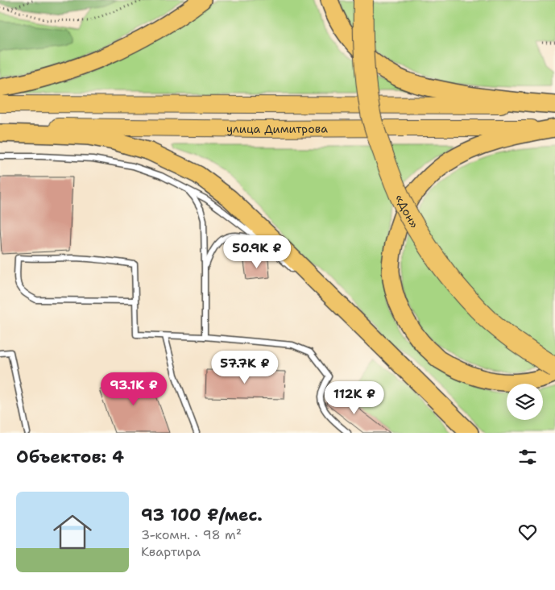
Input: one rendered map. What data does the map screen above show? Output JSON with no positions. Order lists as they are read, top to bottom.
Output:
{
  "streets": {
    "highway": ["«Дон»"],
    "main road": ["улица Димитрова"]
  },
  "page": {
    "price": [
      "50.9K ₽",
      "57.7K ₽",
      "93.1K ₽",
      "112K ₽"
    ],
    "heading": "Объектов: 4",
    "list": [
      {
        "name": "93 100 ₽/мес.",
        "note": "3-комн. · 98 m² · Квартира"
      }
    ]
  }
}
